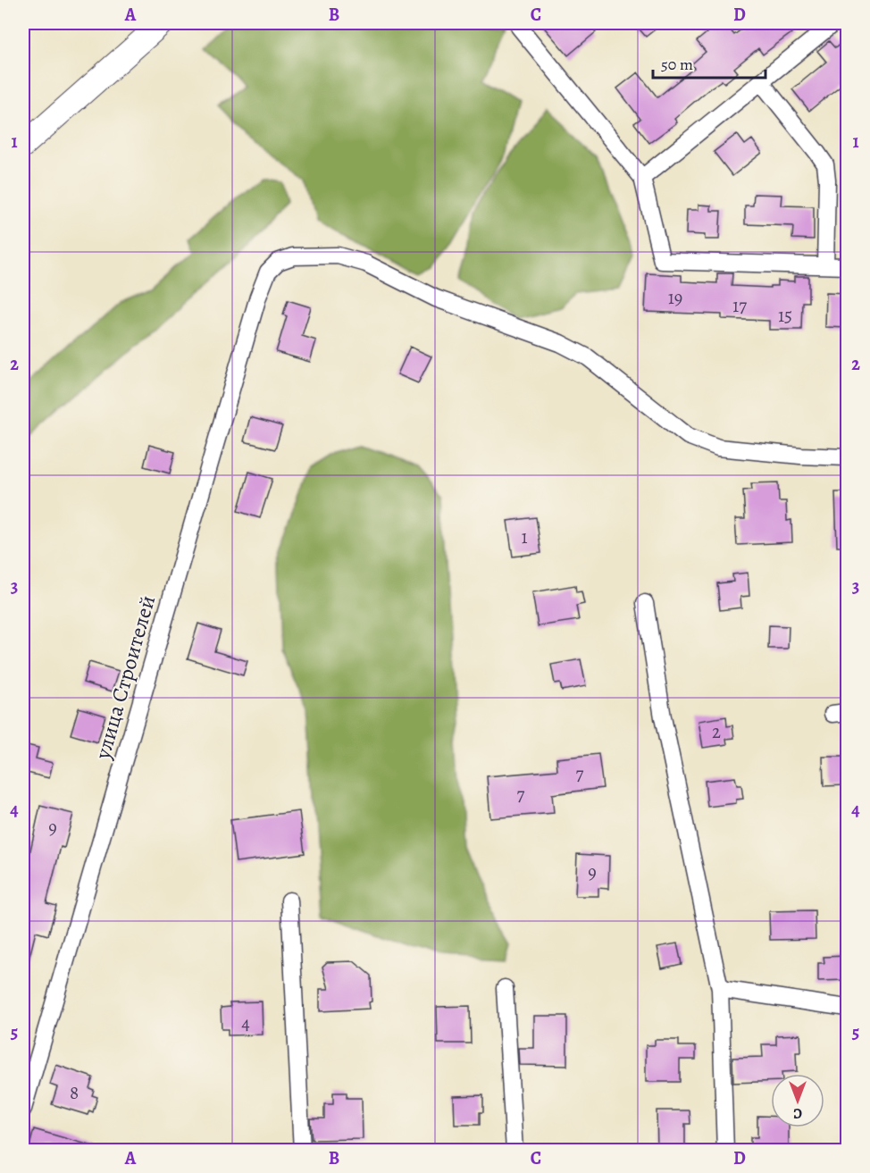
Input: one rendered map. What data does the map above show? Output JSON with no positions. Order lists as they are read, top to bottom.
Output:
{
  "streets": {
    "street": ["улица Строителей"]
  },
  "house_numbers": [
    "19",
    "17",
    "15",
    "1",
    "2",
    "7",
    "7",
    "9",
    "9",
    "4",
    "8"
  ],
  "scale_bar": "50 m",
  "north": "bottom",
  "grid": {
    "columns": [
      "A",
      "B",
      "C",
      "D"
    ],
    "rows": [
      "1",
      "2",
      "3",
      "4",
      "5"
    ]
  }
}
